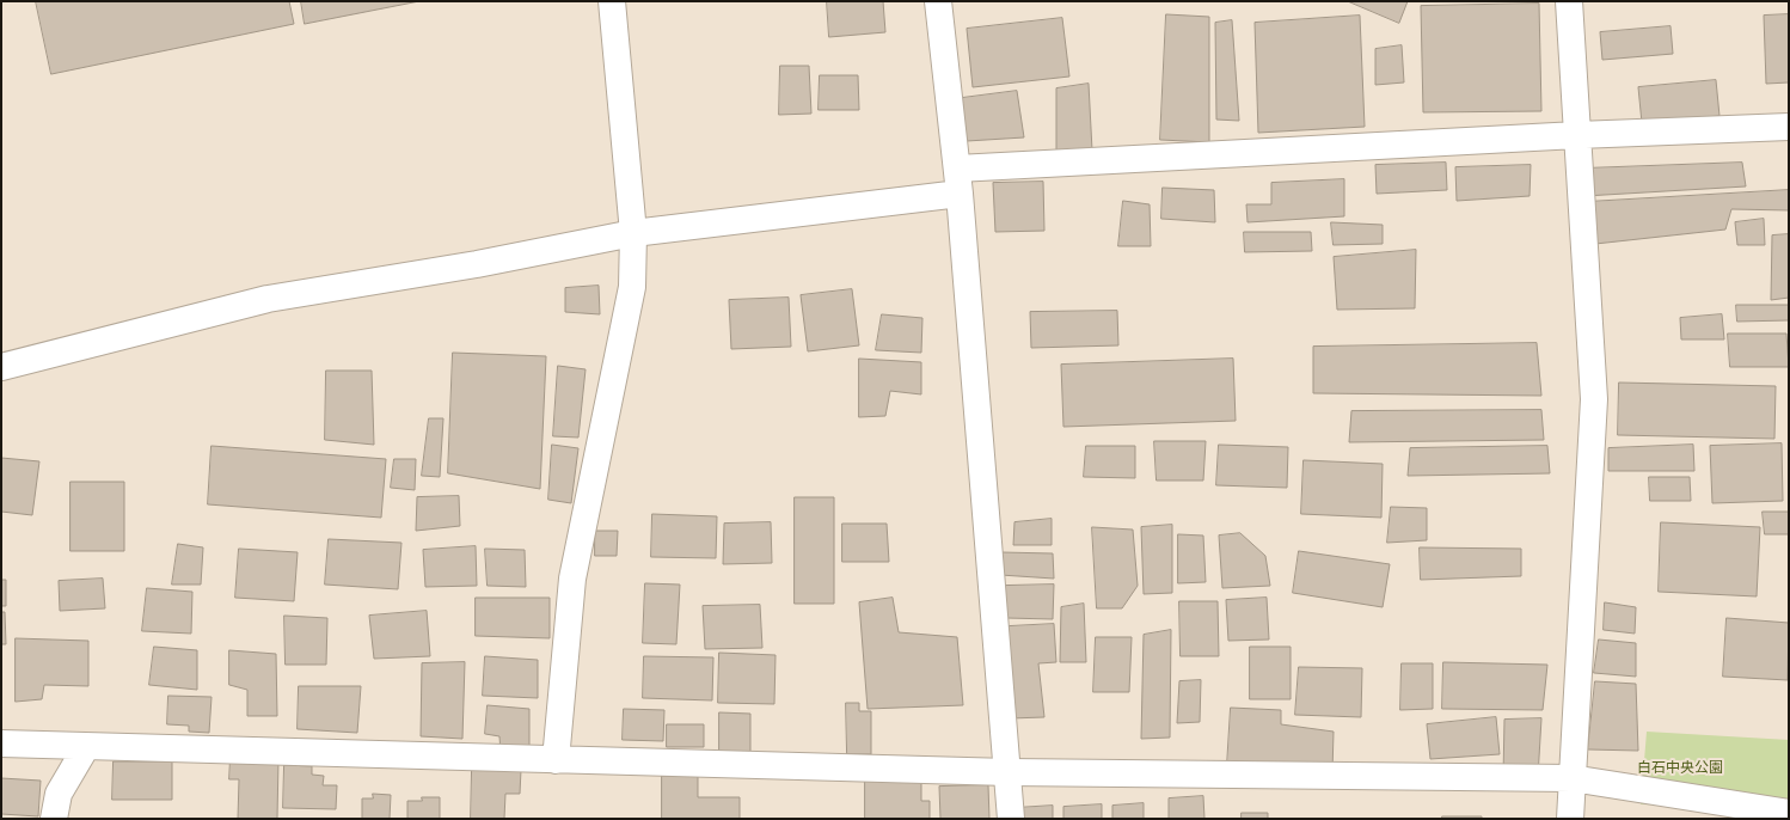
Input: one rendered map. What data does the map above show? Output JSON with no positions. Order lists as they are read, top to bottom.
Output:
{
  "parks": ["白石中央公園"]
}
